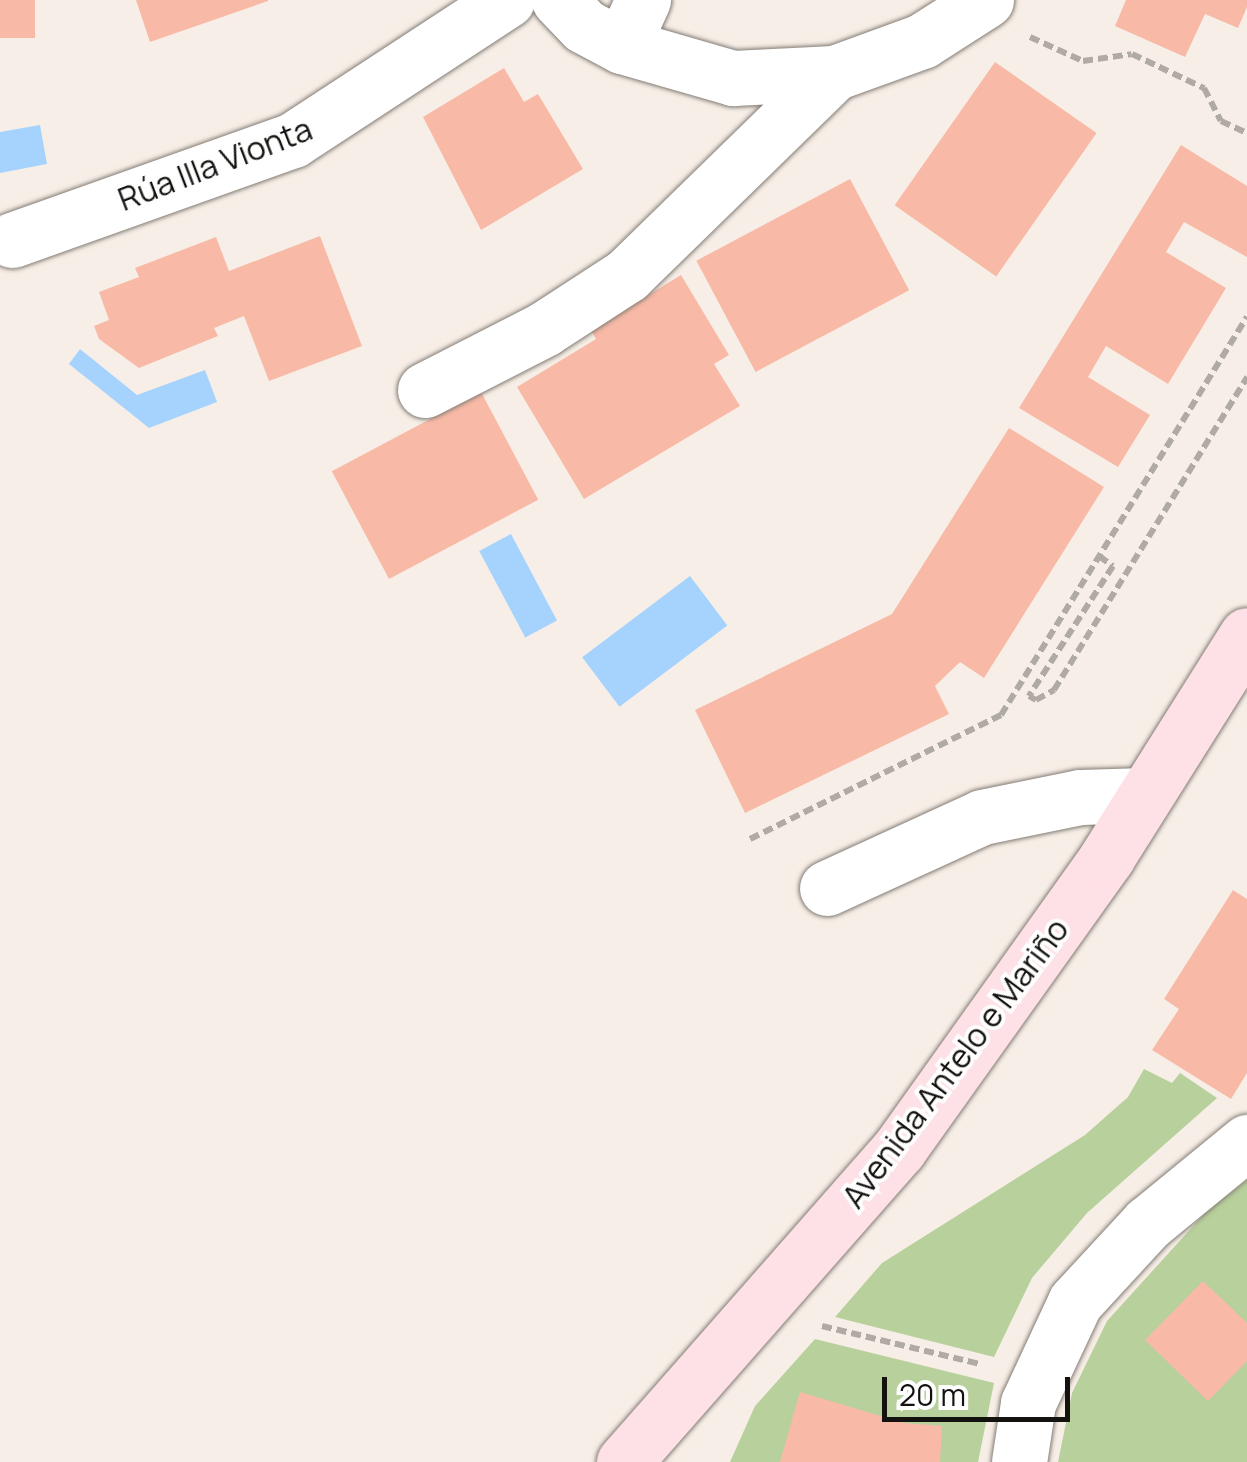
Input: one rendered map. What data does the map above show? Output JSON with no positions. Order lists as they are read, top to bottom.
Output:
{
  "streets": {
    "street": ["Rúa Illa Vionta", "Avenida Antelo e Mariño"]
  },
  "scale_bar": "20 m"
}
